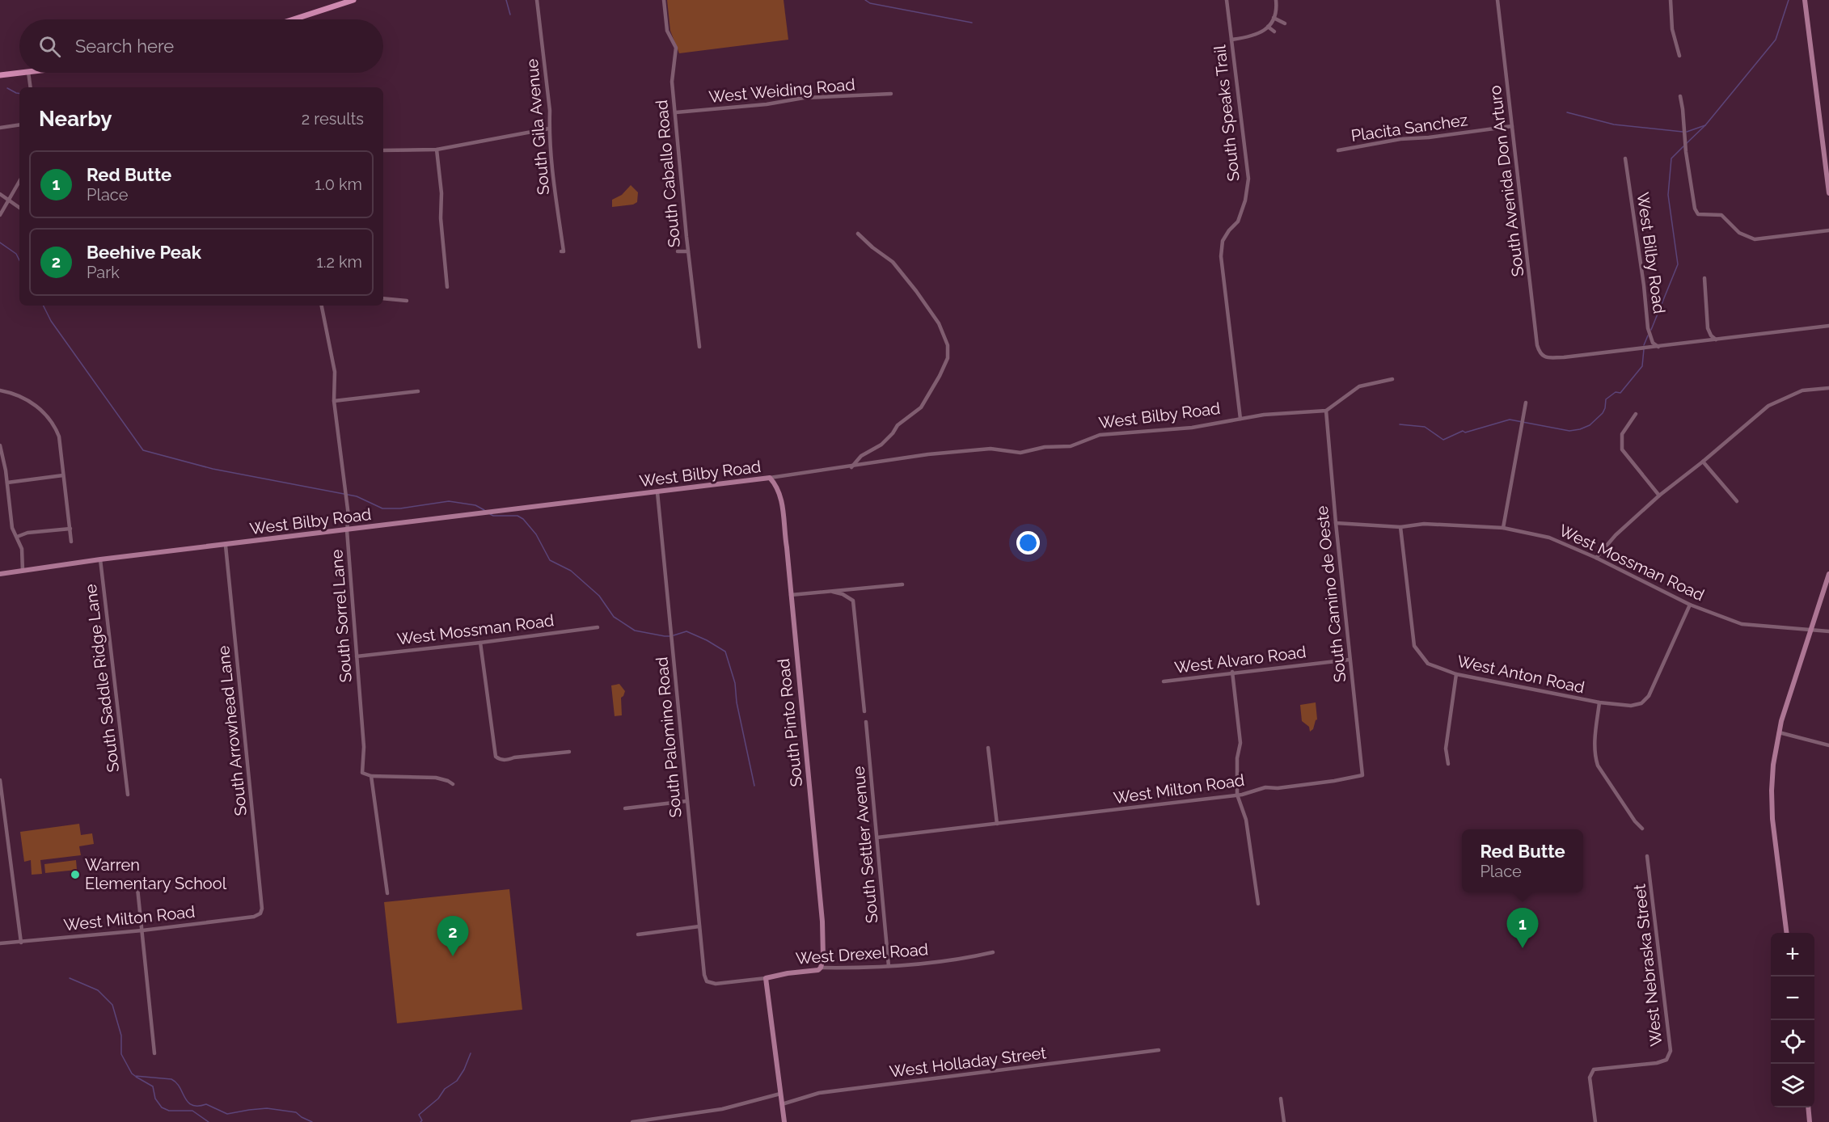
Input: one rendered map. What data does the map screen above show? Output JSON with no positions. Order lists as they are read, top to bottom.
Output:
{
  "streets": {
    "street": [
      "West Weiding Road",
      "South Speaks Trail",
      "South Gila Avenue",
      "Placita Sanchez",
      "South Caballo Road",
      "South Avenida Don Arturo",
      "West Bilby Road",
      "West Mossman Road",
      "South Camino de Oeste",
      "South Sorrel Lane",
      "West Alvaro Road",
      "West Anton Road",
      "South Saddle Ridge Lane",
      "South Pinto Road",
      "South Arrowhead Lane",
      "South Palomino Road",
      "West Milton Road",
      "South Settler Avenue",
      "West Drexel Road",
      "West Nebraska Street",
      "West Holladay Street"
    ]
  },
  "crossings": [
    ["West Weiding Road", "South Caballo Road"],
    ["South Speaks Trail", "West Bilby Road"],
    ["Placita Sanchez", "South Avenida Don Arturo"],
    ["South Avenida Don Arturo", "West Bilby Road"],
    ["West Bilby Road", "South Camino de Oeste"],
    ["West Bilby Road", "South Sorrel Lane"],
    ["West Bilby Road", "South Saddle Ridge Lane"],
    ["West Bilby Road", "South Pinto Road"],
    ["West Bilby Road", "South Arrowhead Lane"],
    ["West Bilby Road", "South Palomino Road"],
    ["West Mossman Road", "South Camino de Oeste"],
    ["West Mossman Road", "South Sorrel Lane"],
    ["West Mossman Road", "West Anton Road"],
    ["South Camino de Oeste", "West Alvaro Road"],
    ["South Camino de Oeste", "West Milton Road"],
    ["South Pinto Road", "West Drexel Road"],
    ["South Arrowhead Lane", "West Milton Road"],
    ["South Palomino Road", "West Drexel Road"],
    ["West Milton Road", "South Settler Avenue"],
    ["South Settler Avenue", "West Drexel Road"]
  ],
  "places": ["Warren Elementary School"],
  "page": {
    "search": "Search here",
    "heading": ["Nearby", "2 results"],
    "list": [
      {
        "mark": "1",
        "name": "Red Butte",
        "note": "Place",
        "value": "1.0 km"
      },
      {
        "mark": "2",
        "name": "Beehive Peak",
        "note": "Park",
        "value": "1.2 km"
      }
    ],
    "popup": ["Red Butte", "Place"],
    "pins": ["1", "2"],
    "map_buttons": ["+", "−"]
  }
}
